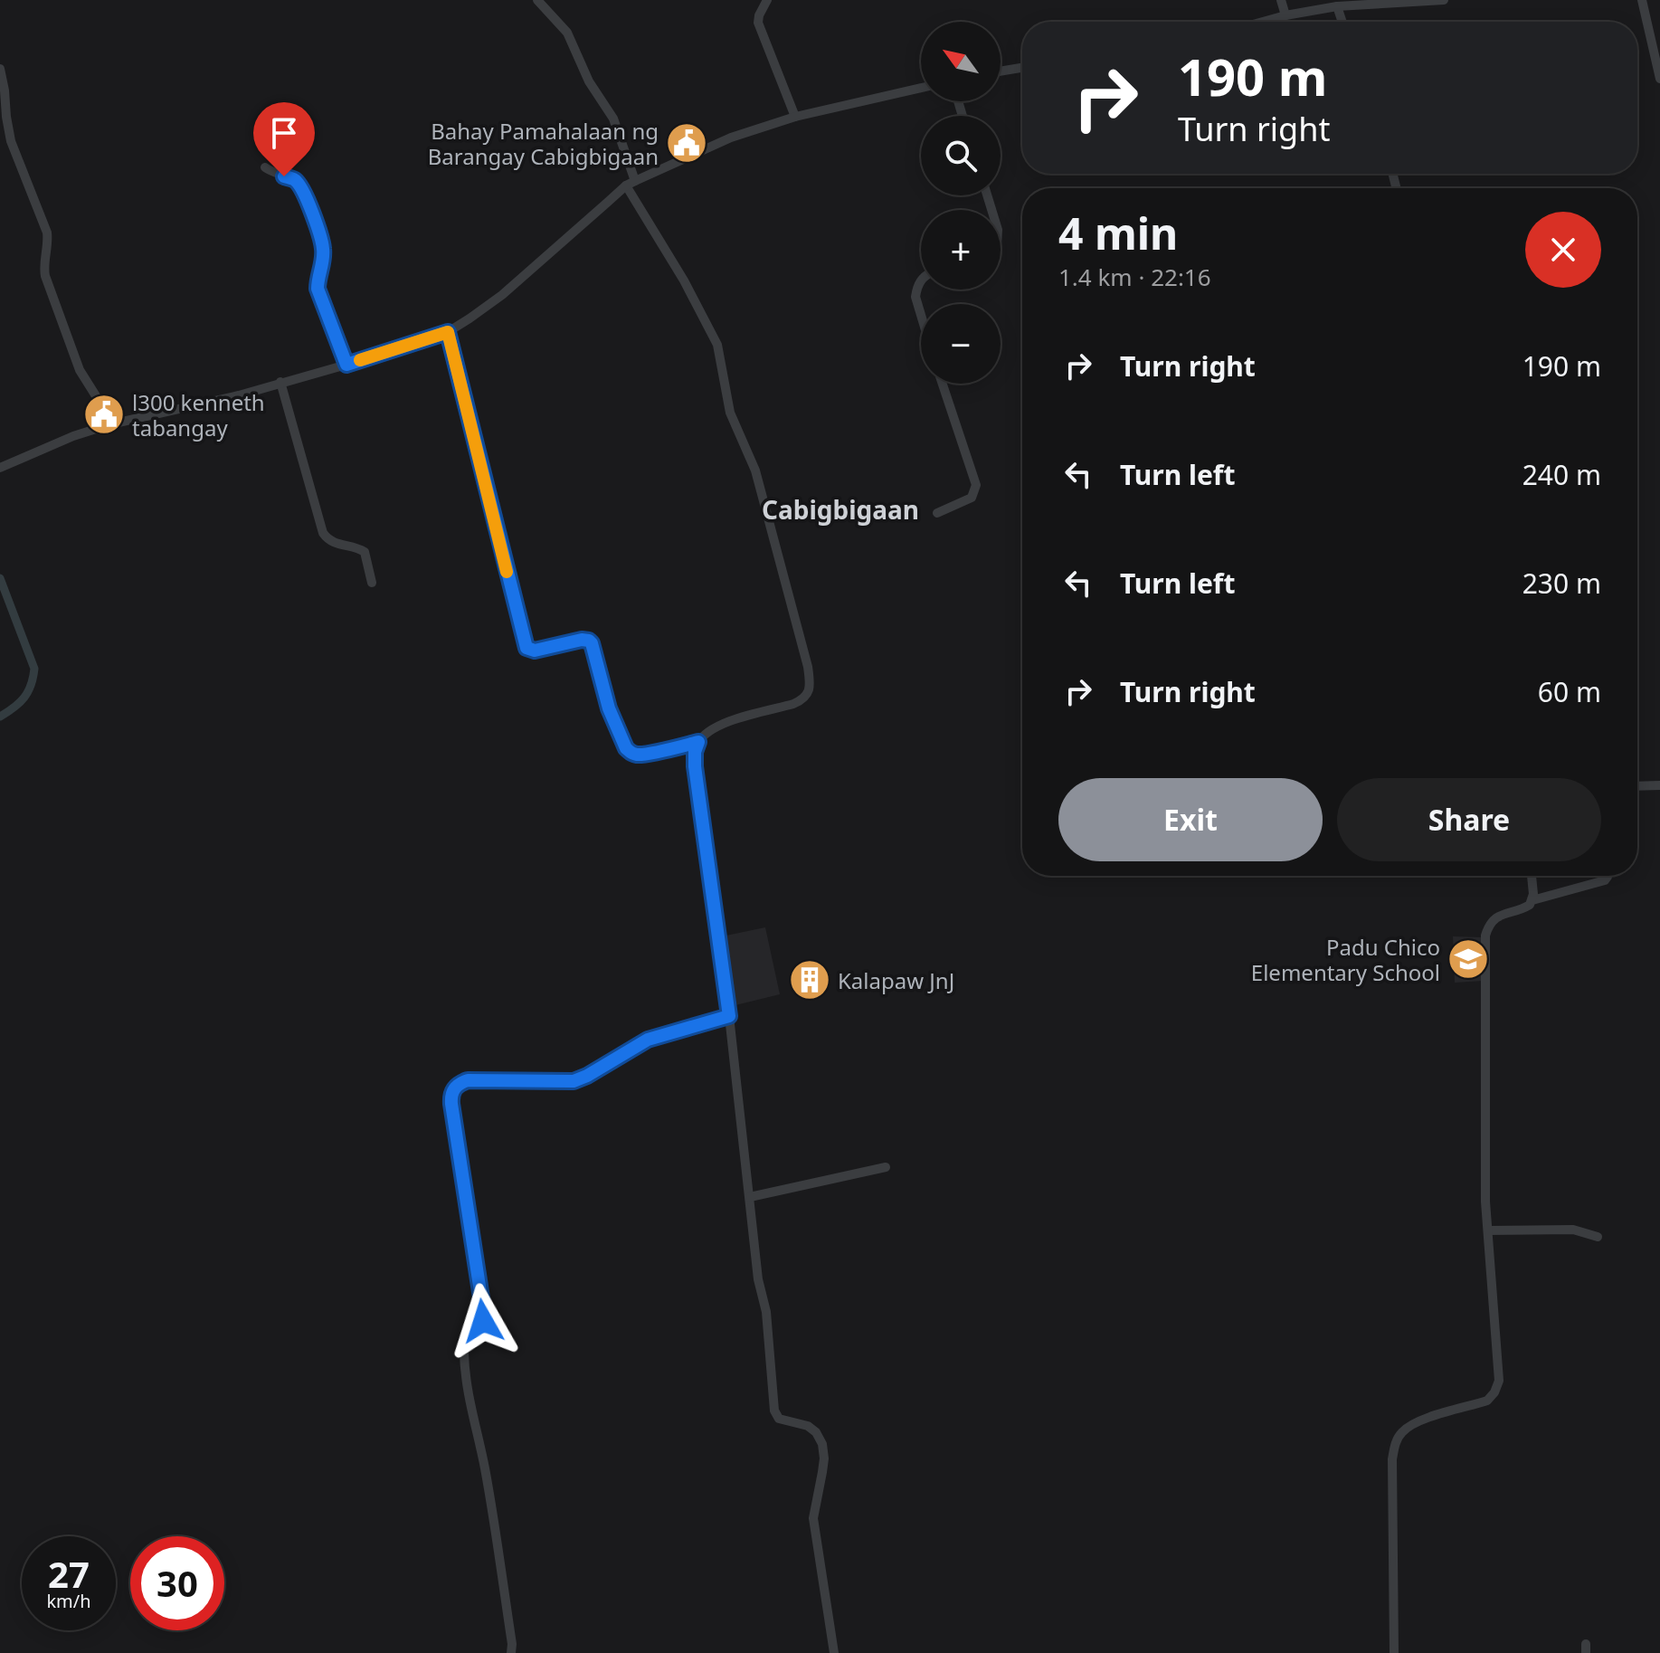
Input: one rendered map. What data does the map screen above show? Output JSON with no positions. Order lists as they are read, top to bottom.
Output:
{
  "districts": ["Cabigbigaan"],
  "places": {
    "public building": ["Bahay Pamahalaan ng Barangay Cabigbigaan", "l300 kenneth tabangay"],
    "school or university": ["Padu Chico Elementary School"],
    "building": ["Kalapaw JnJ"]
  },
  "north": "top left",
  "page": {
    "map_buttons": ["+", "−"],
    "turn": ["190 m", "Turn right"],
    "heading": ["4 min", "1.4 km · 22:16"],
    "list": [
      {
        "name": "Turn right",
        "value": "190 m"
      },
      {
        "name": "Turn left",
        "value": "240 m"
      },
      {
        "name": "Turn left",
        "value": "230 m"
      },
      {
        "name": "Turn right",
        "value": "60 m"
      }
    ],
    "buttons": ["Exit", "Share"],
    "speed": "27 km/h",
    "limit": "30"
  }
}
